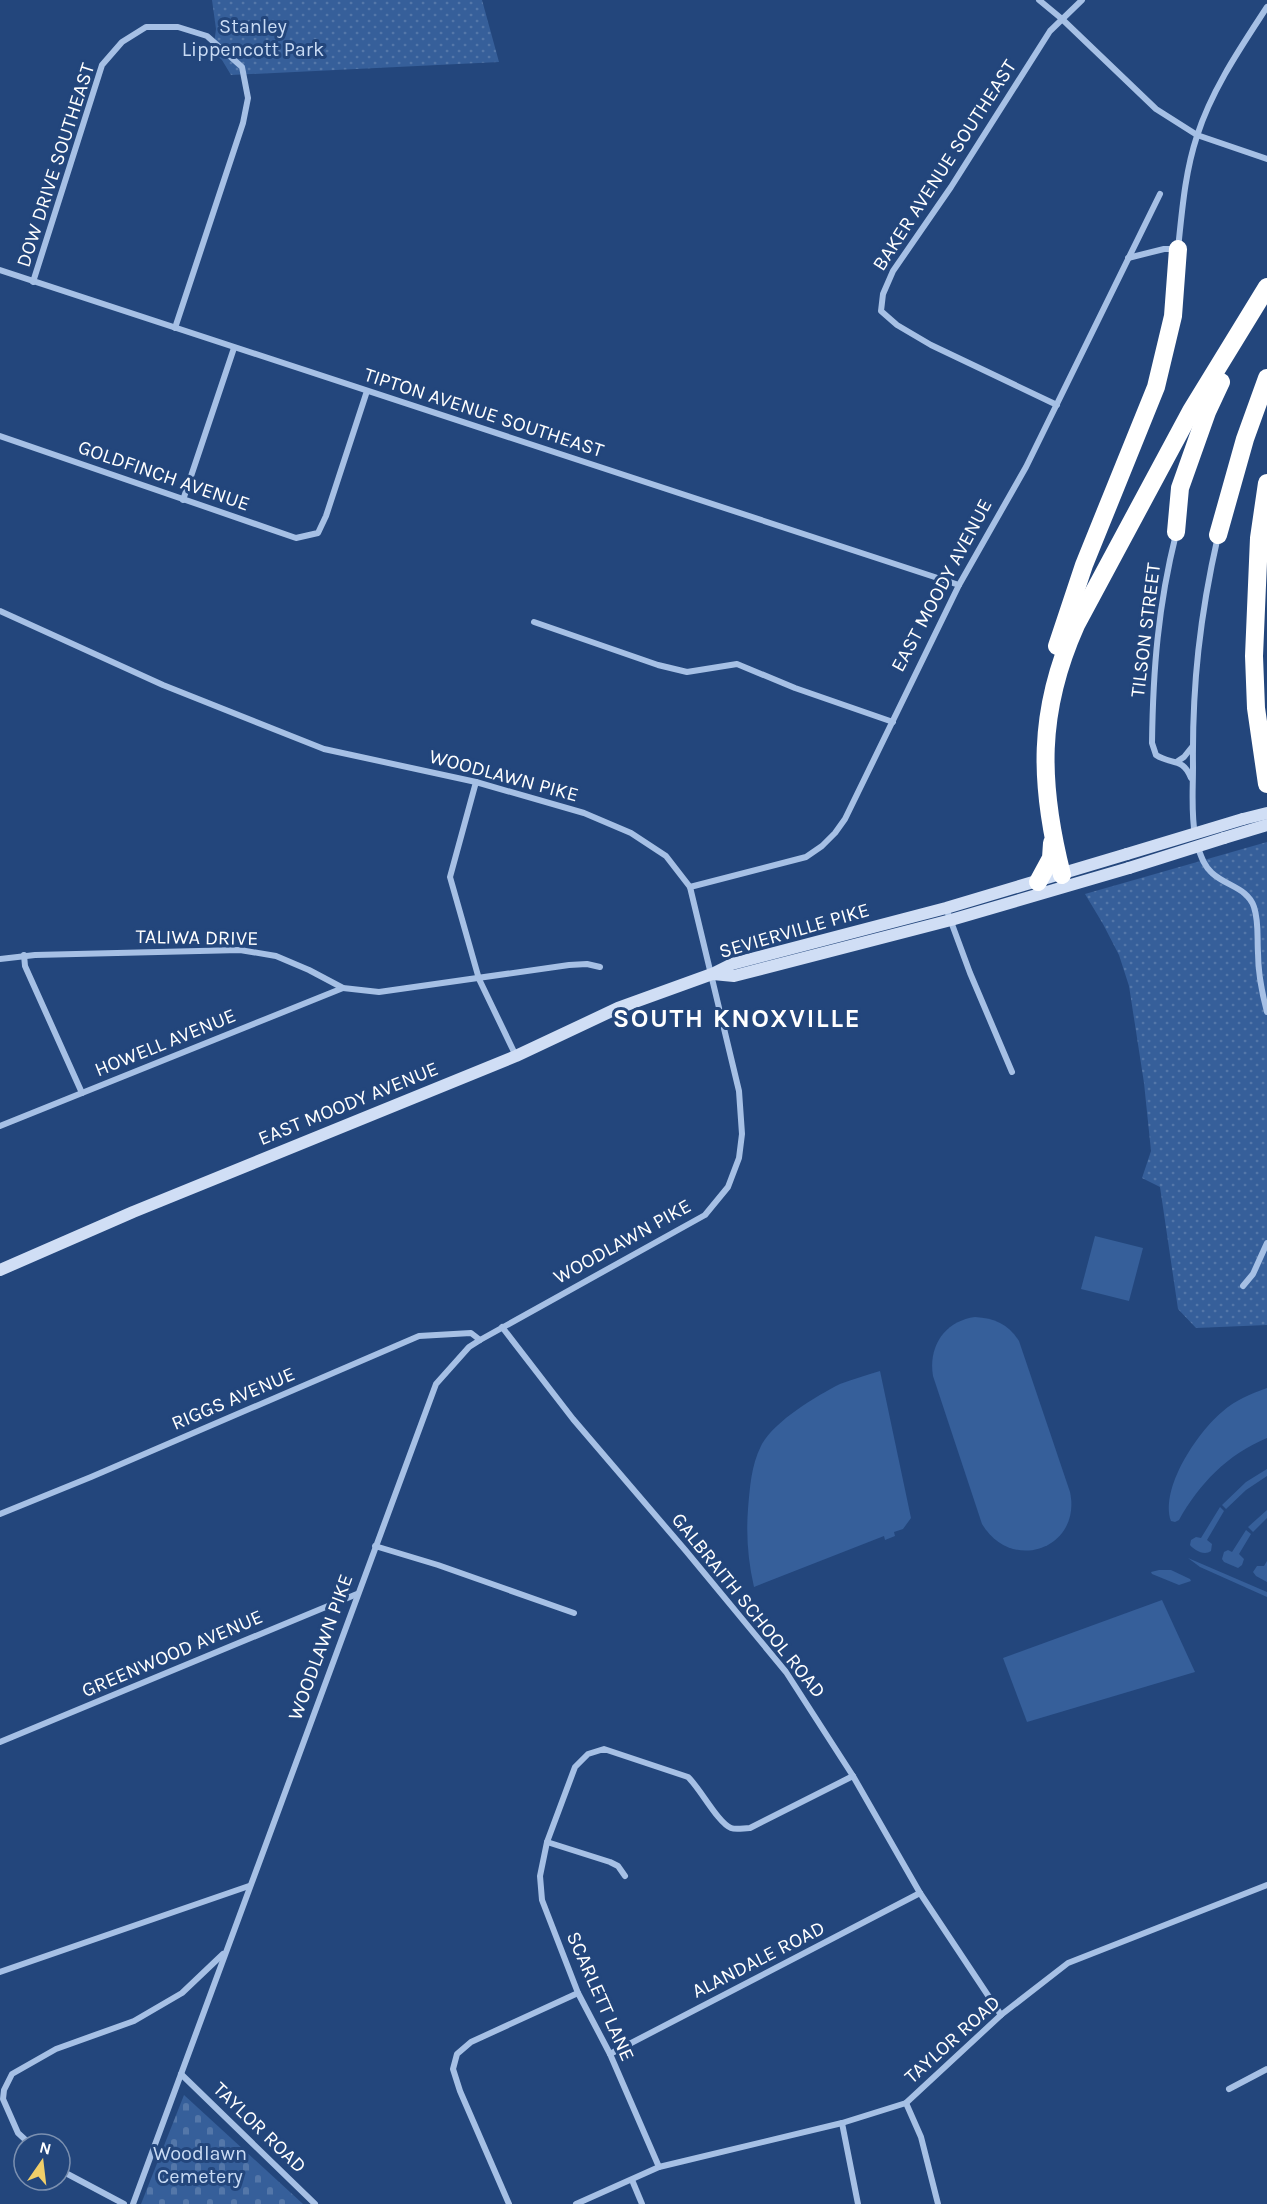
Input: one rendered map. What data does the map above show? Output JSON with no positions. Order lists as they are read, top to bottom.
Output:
{
  "streets": {
    "main road": ["EAST MOODY AVENUE", "SEVIERVILLE PIKE"],
    "street": [
      "DOW DRIVE SOUTHEAST",
      "BAKER AVENUE SOUTHEAST",
      "TIPTON AVENUE SOUTHEAST",
      "GOLDFINCH AVENUE",
      "TILSON STREET",
      "WOODLAWN PIKE",
      "TALIWA DRIVE",
      "HOWELL AVENUE",
      "RIGGS AVENUE",
      "GALBRAITH SCHOOL ROAD",
      "GREENWOOD AVENUE",
      "ALANDALE ROAD",
      "SCARLETT LANE",
      "TAYLOR ROAD"
    ]
  },
  "crossings": [
    ["DOW DRIVE SOUTHEAST", "TIPTON AVENUE SOUTHEAST"],
    ["BAKER AVENUE SOUTHEAST", "EAST MOODY AVENUE"],
    ["TIPTON AVENUE SOUTHEAST", "GOLDFINCH AVENUE"],
    ["TIPTON AVENUE SOUTHEAST", "EAST MOODY AVENUE"],
    ["EAST MOODY AVENUE", "WOODLAWN PIKE"],
    ["EAST MOODY AVENUE", "SEVIERVILLE PIKE"],
    ["WOODLAWN PIKE", "SEVIERVILLE PIKE"],
    ["WOODLAWN PIKE", "RIGGS AVENUE"],
    ["WOODLAWN PIKE", "GALBRAITH SCHOOL ROAD"],
    ["WOODLAWN PIKE", "GREENWOOD AVENUE"],
    ["WOODLAWN PIKE", "TAYLOR ROAD"],
    ["TALIWA DRIVE", "HOWELL AVENUE"],
    ["GALBRAITH SCHOOL ROAD", "ALANDALE ROAD"],
    ["GALBRAITH SCHOOL ROAD", "SCARLETT LANE"],
    ["GALBRAITH SCHOOL ROAD", "TAYLOR ROAD"],
    ["ALANDALE ROAD", "SCARLETT LANE"],
    ["SCARLETT LANE", "TAYLOR ROAD"]
  ],
  "districts": ["SOUTH KNOXVILLE"],
  "parks": ["Stanley Lippencott Park", "Woodlawn Cemetery"],
  "north": "top"
}
